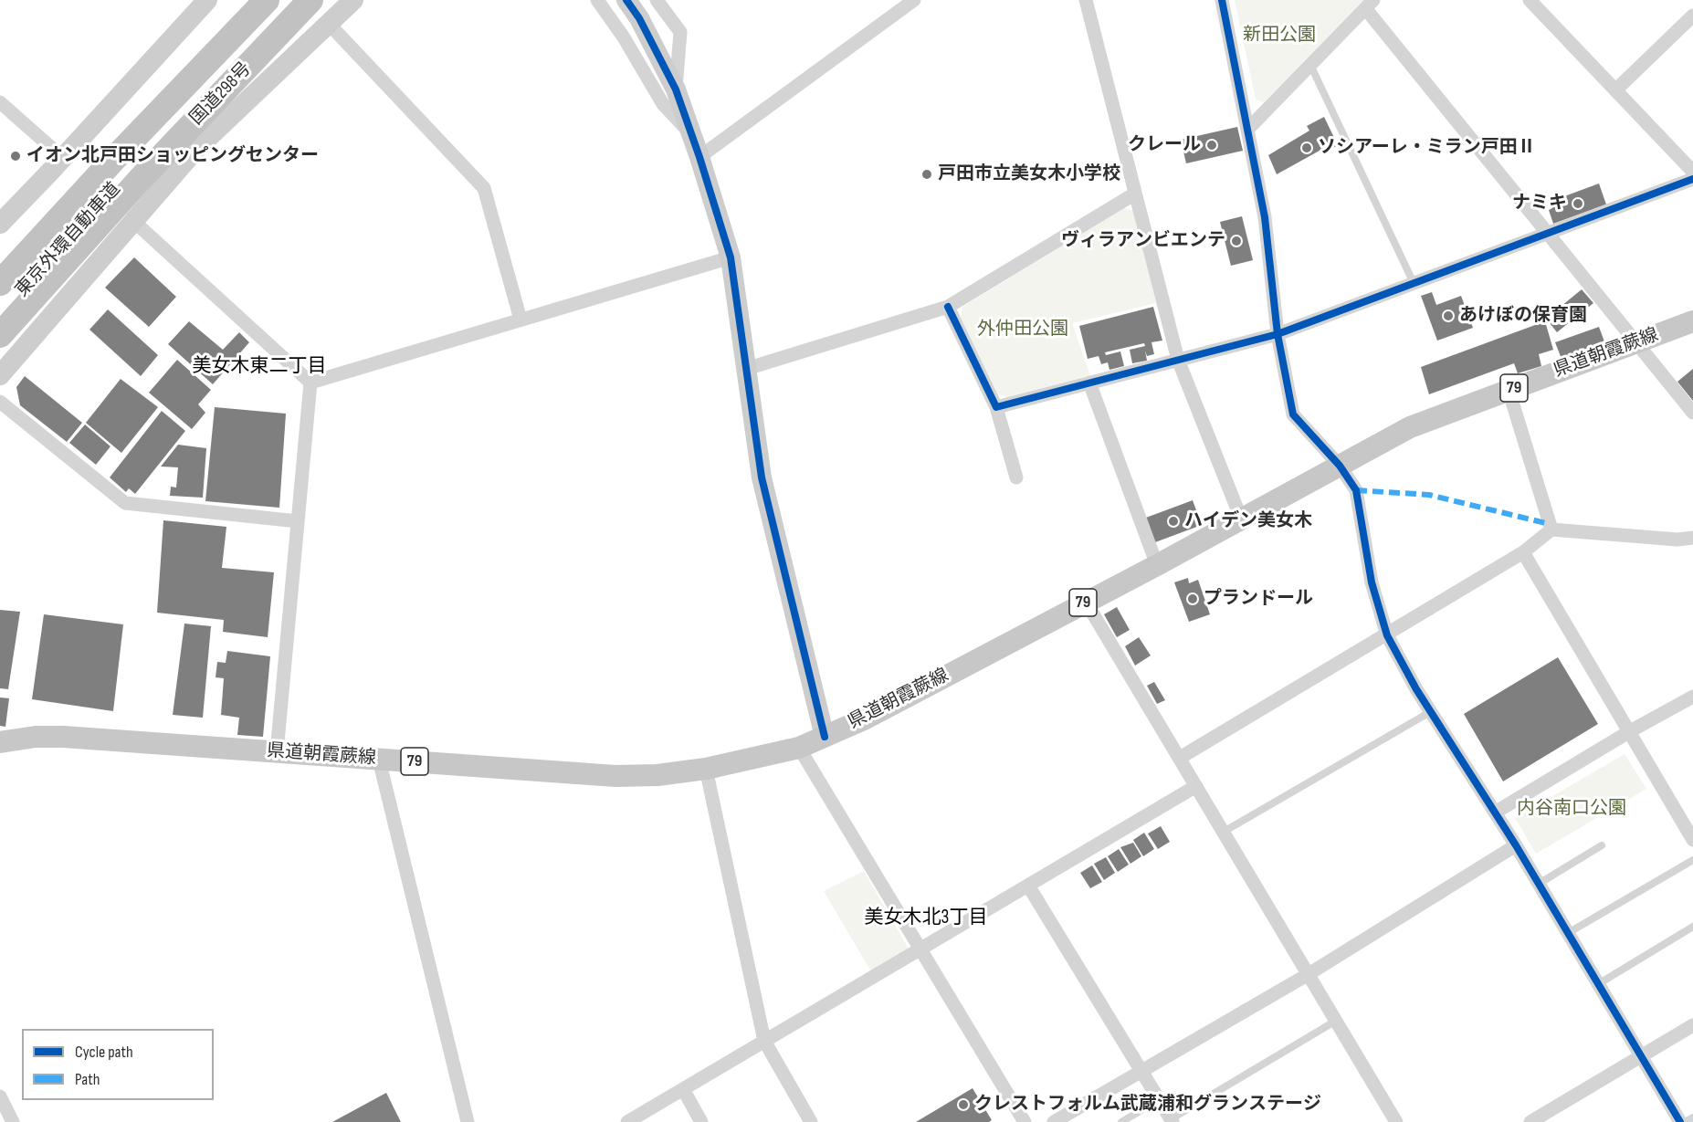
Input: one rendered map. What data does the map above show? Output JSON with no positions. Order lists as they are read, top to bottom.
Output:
{
  "streets": {
    "highway": ["国道298号", "東京外環自動車道"],
    "main road": ["県道朝霞蕨線", "79"]
  },
  "districts": ["美女木東二丁目", "美女木北3丁目"],
  "parks": ["新田公園", "外仲田公園", "内谷南口公園"],
  "places": [
    "クレール",
    "ソシアーレ・ミラン戸田Ⅱ",
    "イオン北戸田ショッピングセンター",
    "戸田市立美女木小学校",
    "ナミキ",
    "ヴィラアンビエンテ",
    "あけぼの保育園",
    "ハイデン美女木",
    "プランドール",
    "クレストフォルム武蔵浦和グランステージ"
  ],
  "legend": ["Cycle path", "Path"]
}
